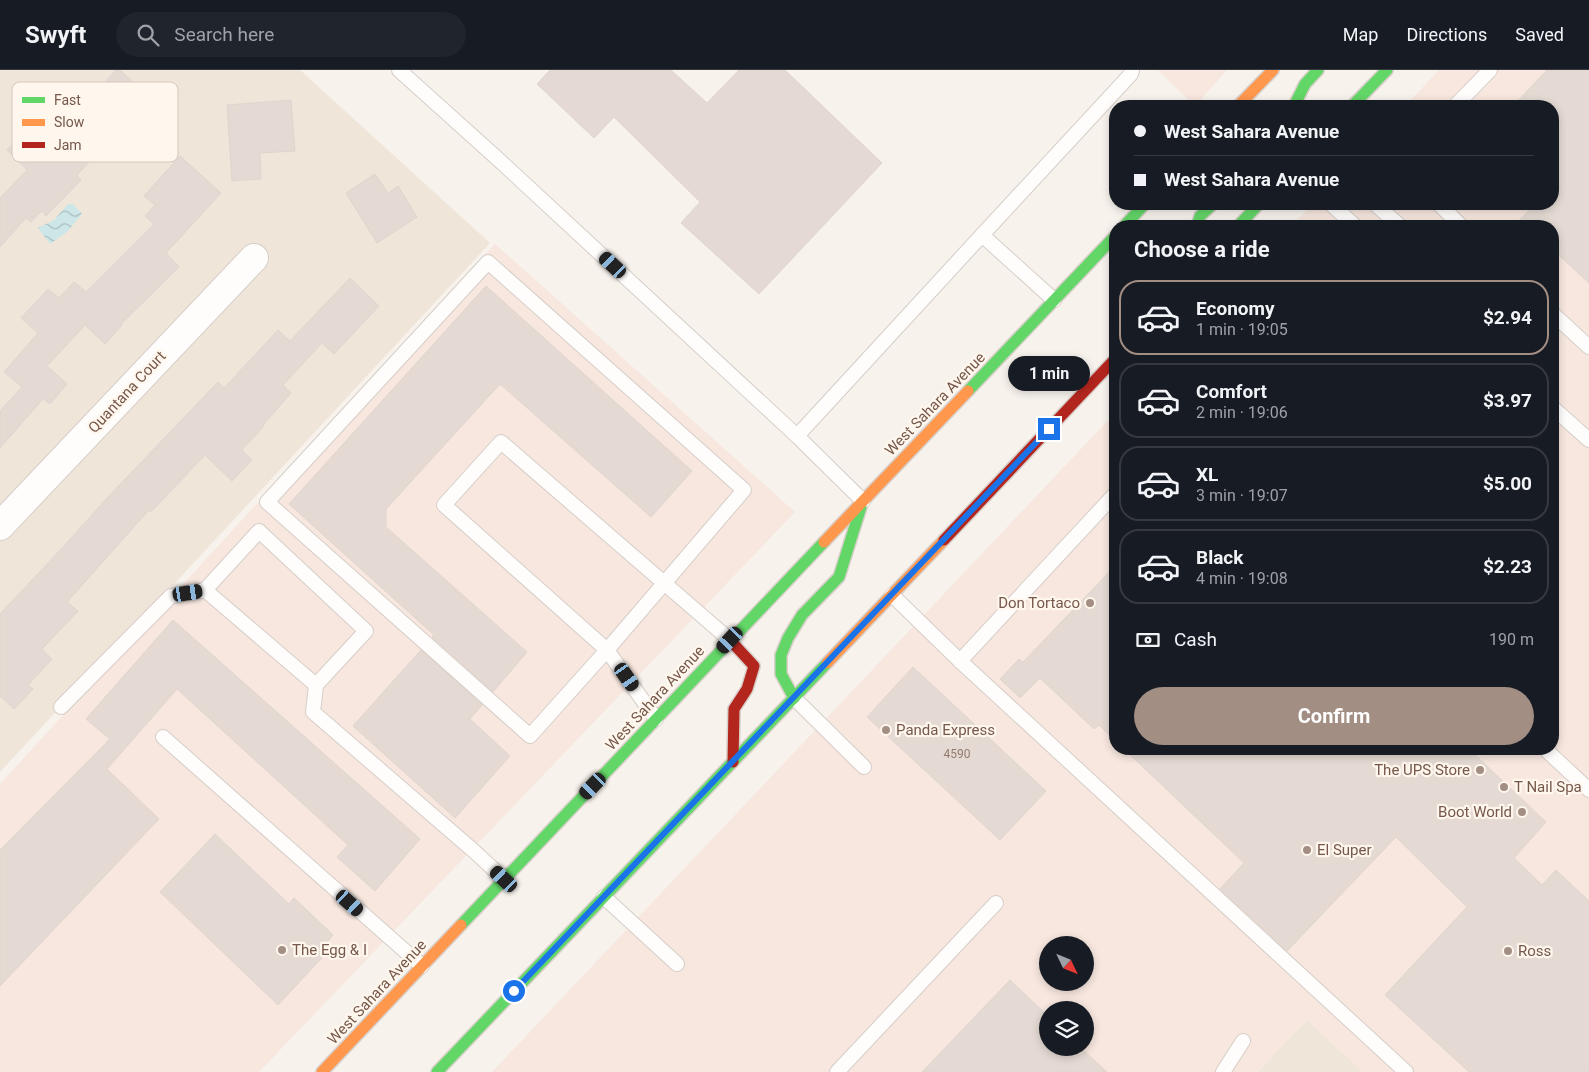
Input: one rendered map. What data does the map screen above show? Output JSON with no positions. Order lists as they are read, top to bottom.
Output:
{
  "streets": {
    "main road": ["West Sahara Avenue"],
    "street": ["Quantana Court"]
  },
  "places": [
    "Don Tortaco",
    "Panda Express",
    "The UPS Store",
    "T Nail Spa",
    "Boot World",
    "El Super",
    "The Egg & I",
    "Ross"
  ],
  "house_numbers": ["4590"],
  "legend": ["Fast", "Slow", "Jam"],
  "north": "bottom right",
  "page": {
    "header": "Swyft",
    "search": "Search here",
    "nav": ["Map", "Directions", "Saved"],
    "banner": ["West Sahara Avenue", "West Sahara Avenue"],
    "heading": "Choose a ride",
    "list": [
      {
        "name": "Economy",
        "note": "1 min · 19:05",
        "value": "$2.94"
      },
      {
        "name": "Comfort",
        "note": "2 min · 19:06",
        "value": "$3.97"
      },
      {
        "name": "XL",
        "note": "3 min · 19:07",
        "value": "$5.00"
      },
      {
        "name": "Black",
        "note": "4 min · 19:08",
        "value": "$2.23"
      }
    ],
    "bubble": "1 min",
    "pay": ["Cash", "190 m"],
    "buttons": "Confirm"
  }
}
